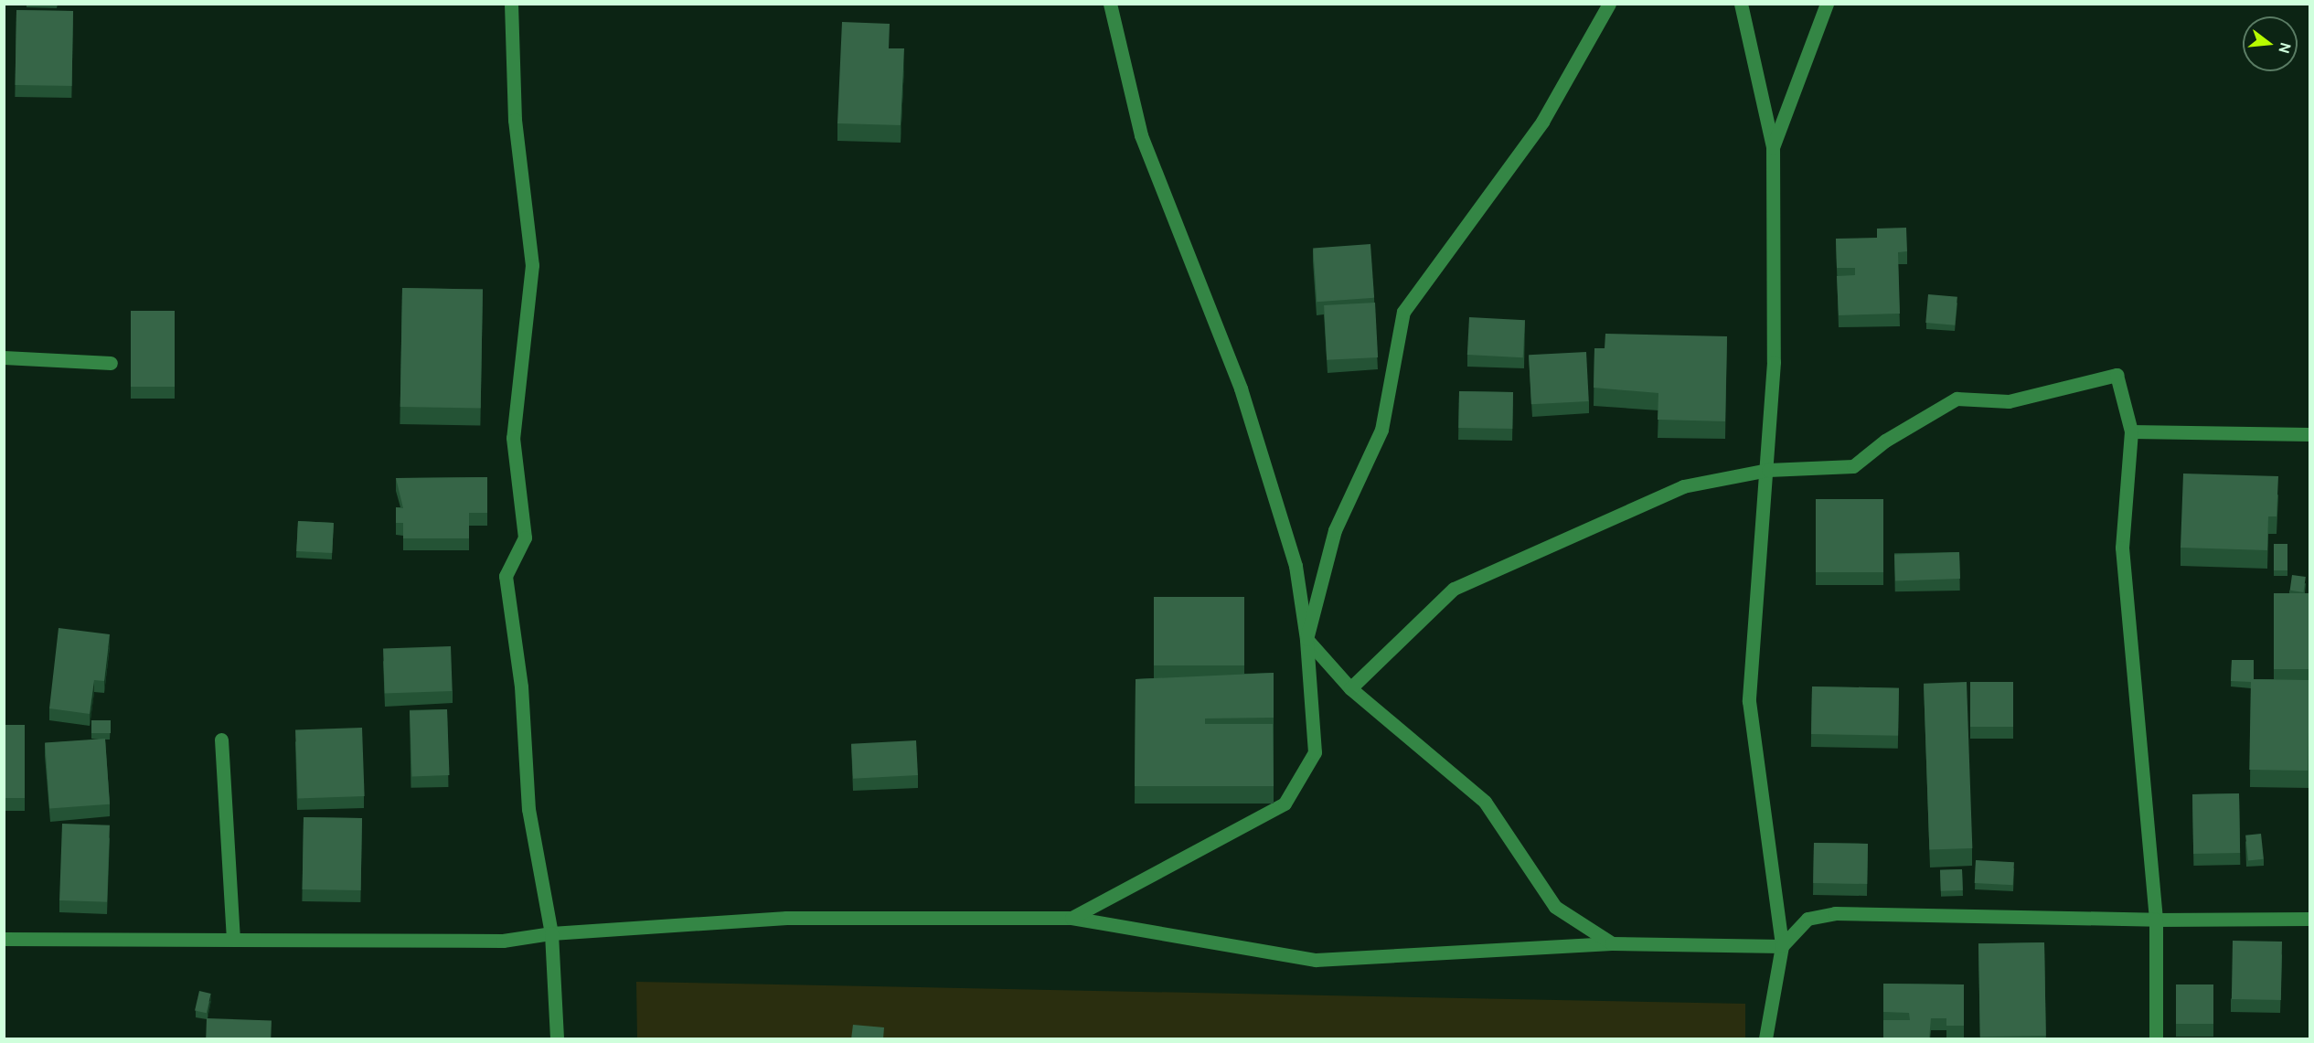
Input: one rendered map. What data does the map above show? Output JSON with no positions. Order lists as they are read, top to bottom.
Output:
{
  "north": "right"
}
